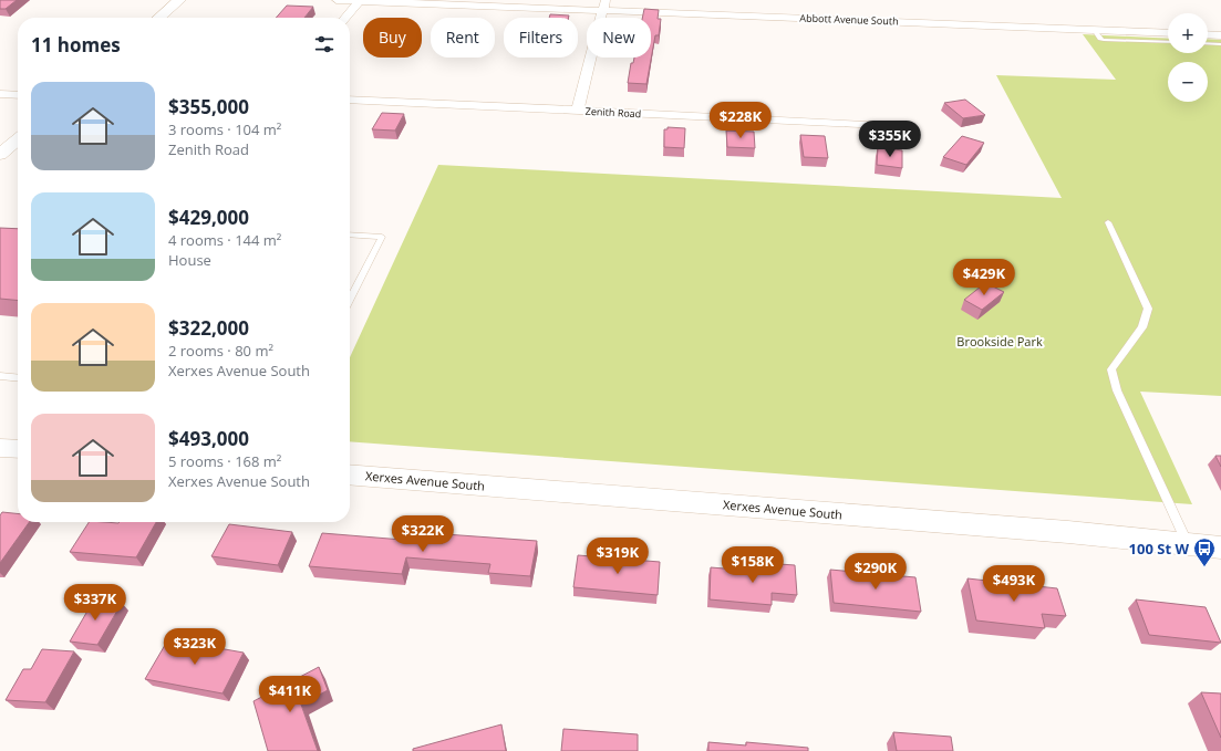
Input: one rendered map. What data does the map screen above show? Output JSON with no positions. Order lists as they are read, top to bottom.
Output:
{
  "streets": {
    "street": ["Abbott Avenue South", "Zenith Road", "Xerxes Avenue South"]
  },
  "parks": ["Brookside Park"],
  "places": {
    "bus stop": ["100 St W"]
  },
  "page": {
    "map_buttons": ["+", "−"],
    "chip": [
      "Buy",
      "Rent",
      "Filters",
      "New"
    ],
    "heading": "11 homes",
    "list": [
      {
        "name": "$355,000",
        "note": "3 rooms · 104 m² · Zenith Road"
      },
      {
        "name": "$429,000",
        "note": "4 rooms · 144 m² · House"
      },
      {
        "name": "$322,000",
        "note": "2 rooms · 80 m² · Xerxes Avenue South"
      },
      {
        "name": "$493,000",
        "note": "5 rooms · 168 m² · Xerxes Avenue South"
      }
    ],
    "price": [
      "$228K",
      "$355K",
      "$429K",
      "$322K",
      "$319K",
      "$158K",
      "$290K",
      "$493K",
      "$337K",
      "$323K",
      "$411K"
    ]
  }
}
